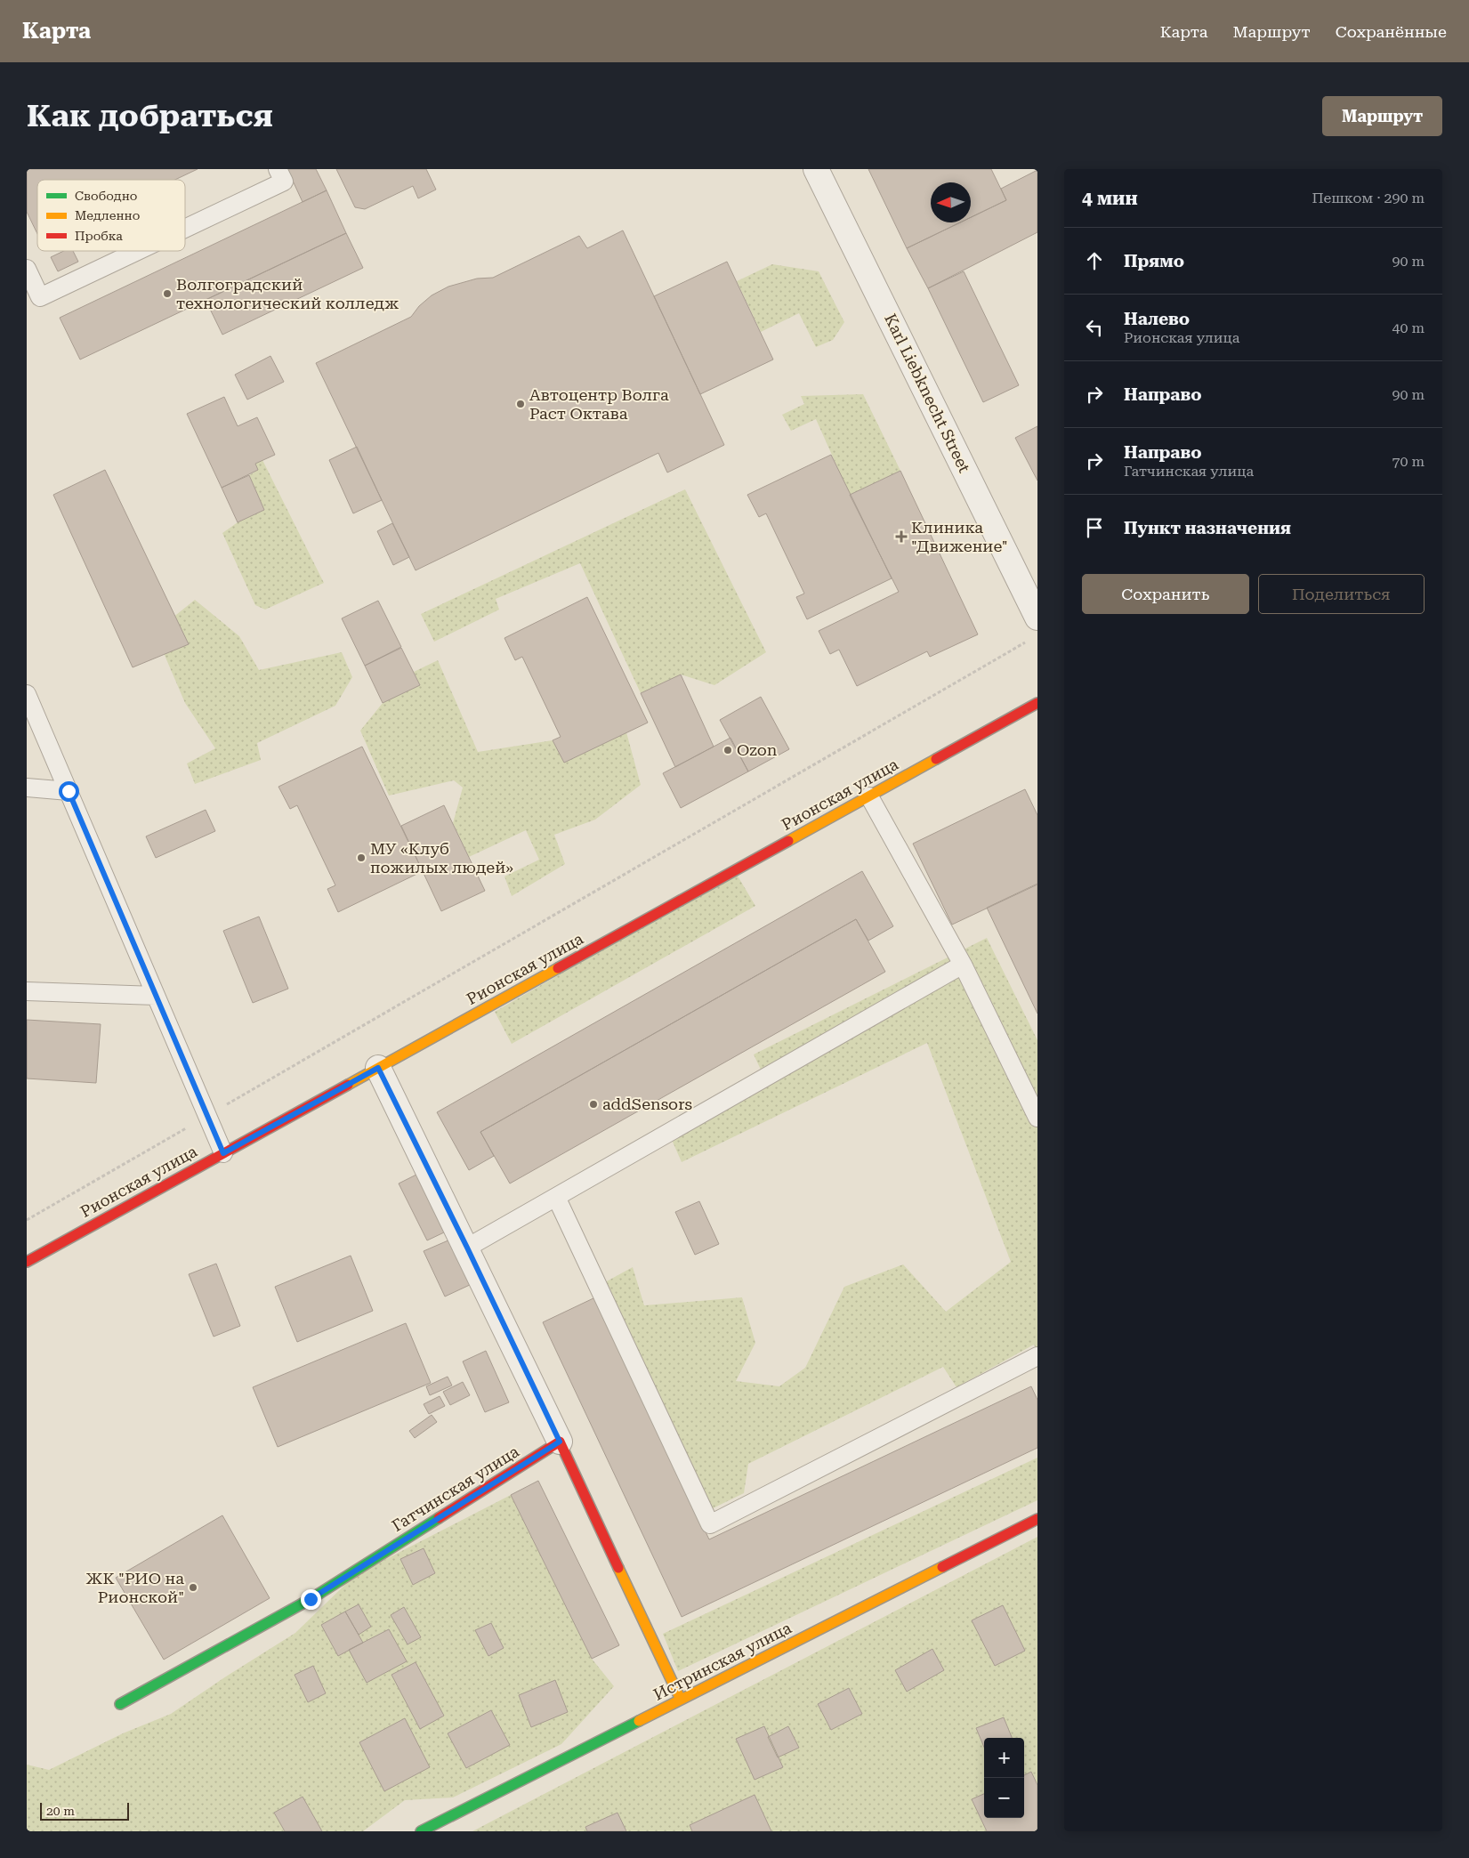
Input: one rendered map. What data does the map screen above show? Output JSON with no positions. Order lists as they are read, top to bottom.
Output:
{
  "streets": {
    "street": [
      "Karl Liebknecht Street",
      "Рионская улица",
      "Гатчинская улица",
      "Истринская улица"
    ]
  },
  "places": {
    "other": [
      "Волгоградский технологический колледж",
      "Автоцентр Волга Раст Октава",
      "Ozon",
      "МУ «Клуб пожилых людей»",
      "addSensors",
      "ЖК \"РИО на Рионской\""
    ],
    "health": ["Клиника \"Движение\""]
  },
  "legend": ["Свободно", "Медленно", "Пробка"],
  "scale_bar": "20 m",
  "north": "left",
  "page": {
    "header": "Карта",
    "nav": ["Карта", "Маршрут", "Сохранённые"],
    "buttons": [
      "Маршрут",
      ["Сохранить", "Поделиться"]
    ],
    "title": "Как добраться",
    "heading": ["4 мин", "Пешком · 290 m"],
    "list": [
      ["Прямо", "90 m"],
      ["Налево", "Рионская улица", "40 m"],
      ["Направо", "90 m"],
      ["Направо", "Гатчинская улица", "70 m"],
      "Пункт назначения"
    ],
    "map_buttons": ["+", "−"],
    "scale": "20 m"
  }
}
